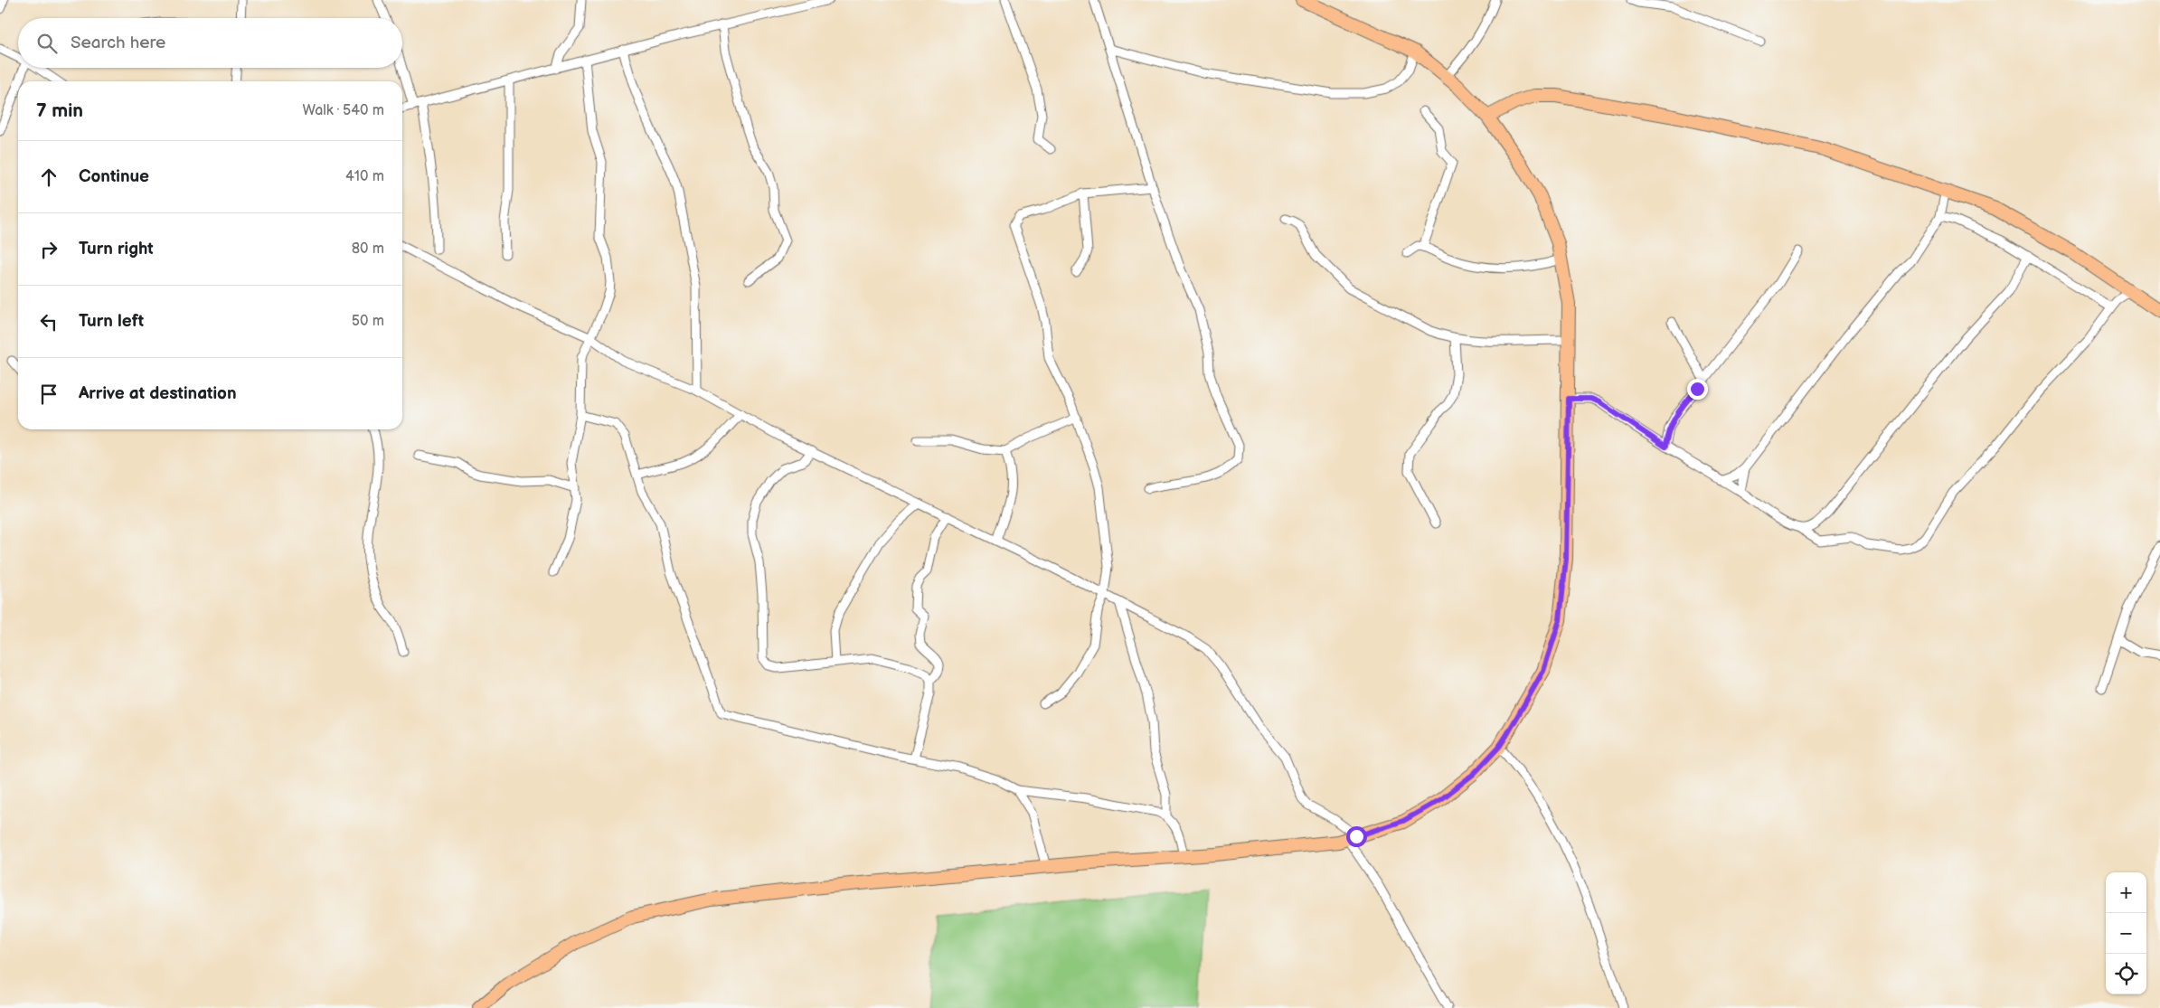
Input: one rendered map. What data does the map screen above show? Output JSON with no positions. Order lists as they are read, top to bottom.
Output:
{
  "page": {
    "search": "Search here",
    "heading": ["7 min", "Walk · 540 m"],
    "list": [
      ["Continue", "410 m"],
      ["Turn right", "80 m"],
      ["Turn left", "50 m"],
      "Arrive at destination"
    ],
    "map_buttons": ["+", "−"]
  }
}
